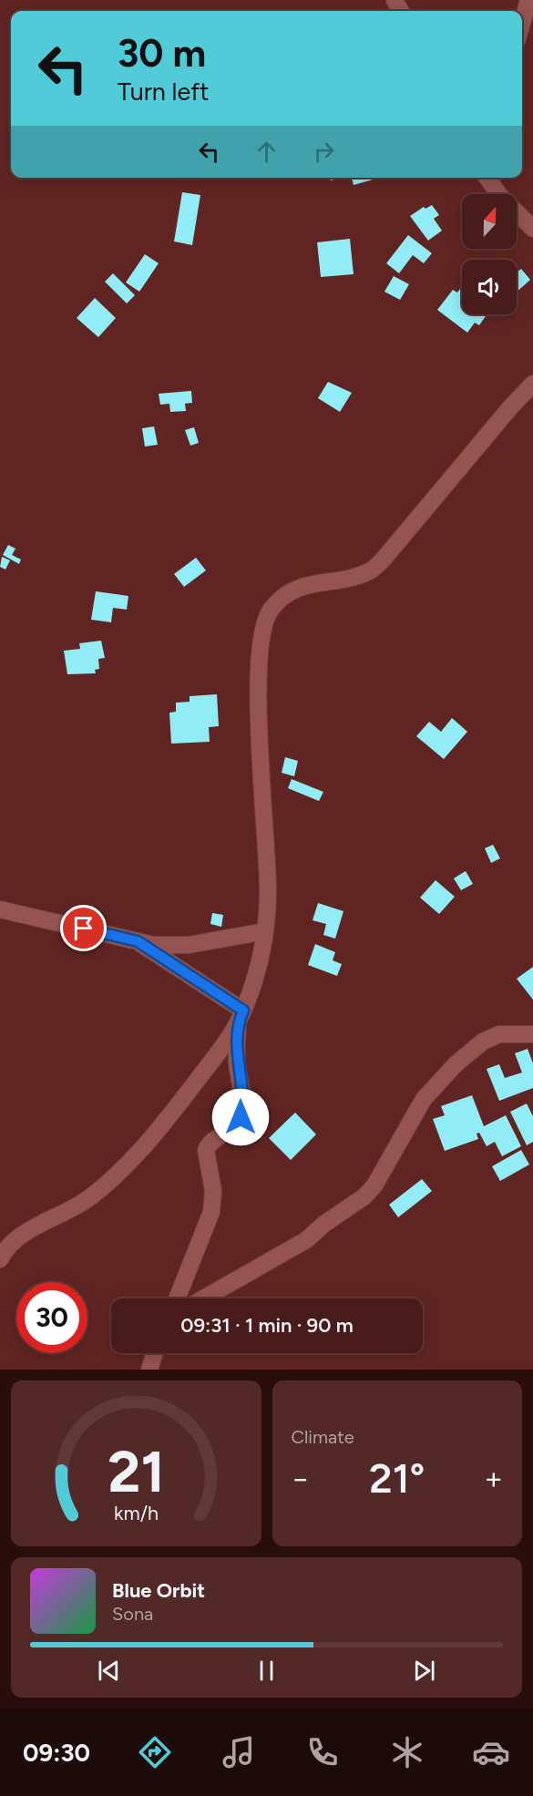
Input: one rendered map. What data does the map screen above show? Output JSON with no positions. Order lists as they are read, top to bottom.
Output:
{
  "north": "top",
  "page": {
    "turn": ["30 m", "Turn left"],
    "limit": "30",
    "trip": "09:31 · 1 min · 90 m",
    "tile": "Climate",
    "heat": ["−", "21°", "+"],
    "song": ["Blue Orbit", "Sona"],
    "tabs": "09:30",
    "gauge": ["21", "km/h"]
  }
}
